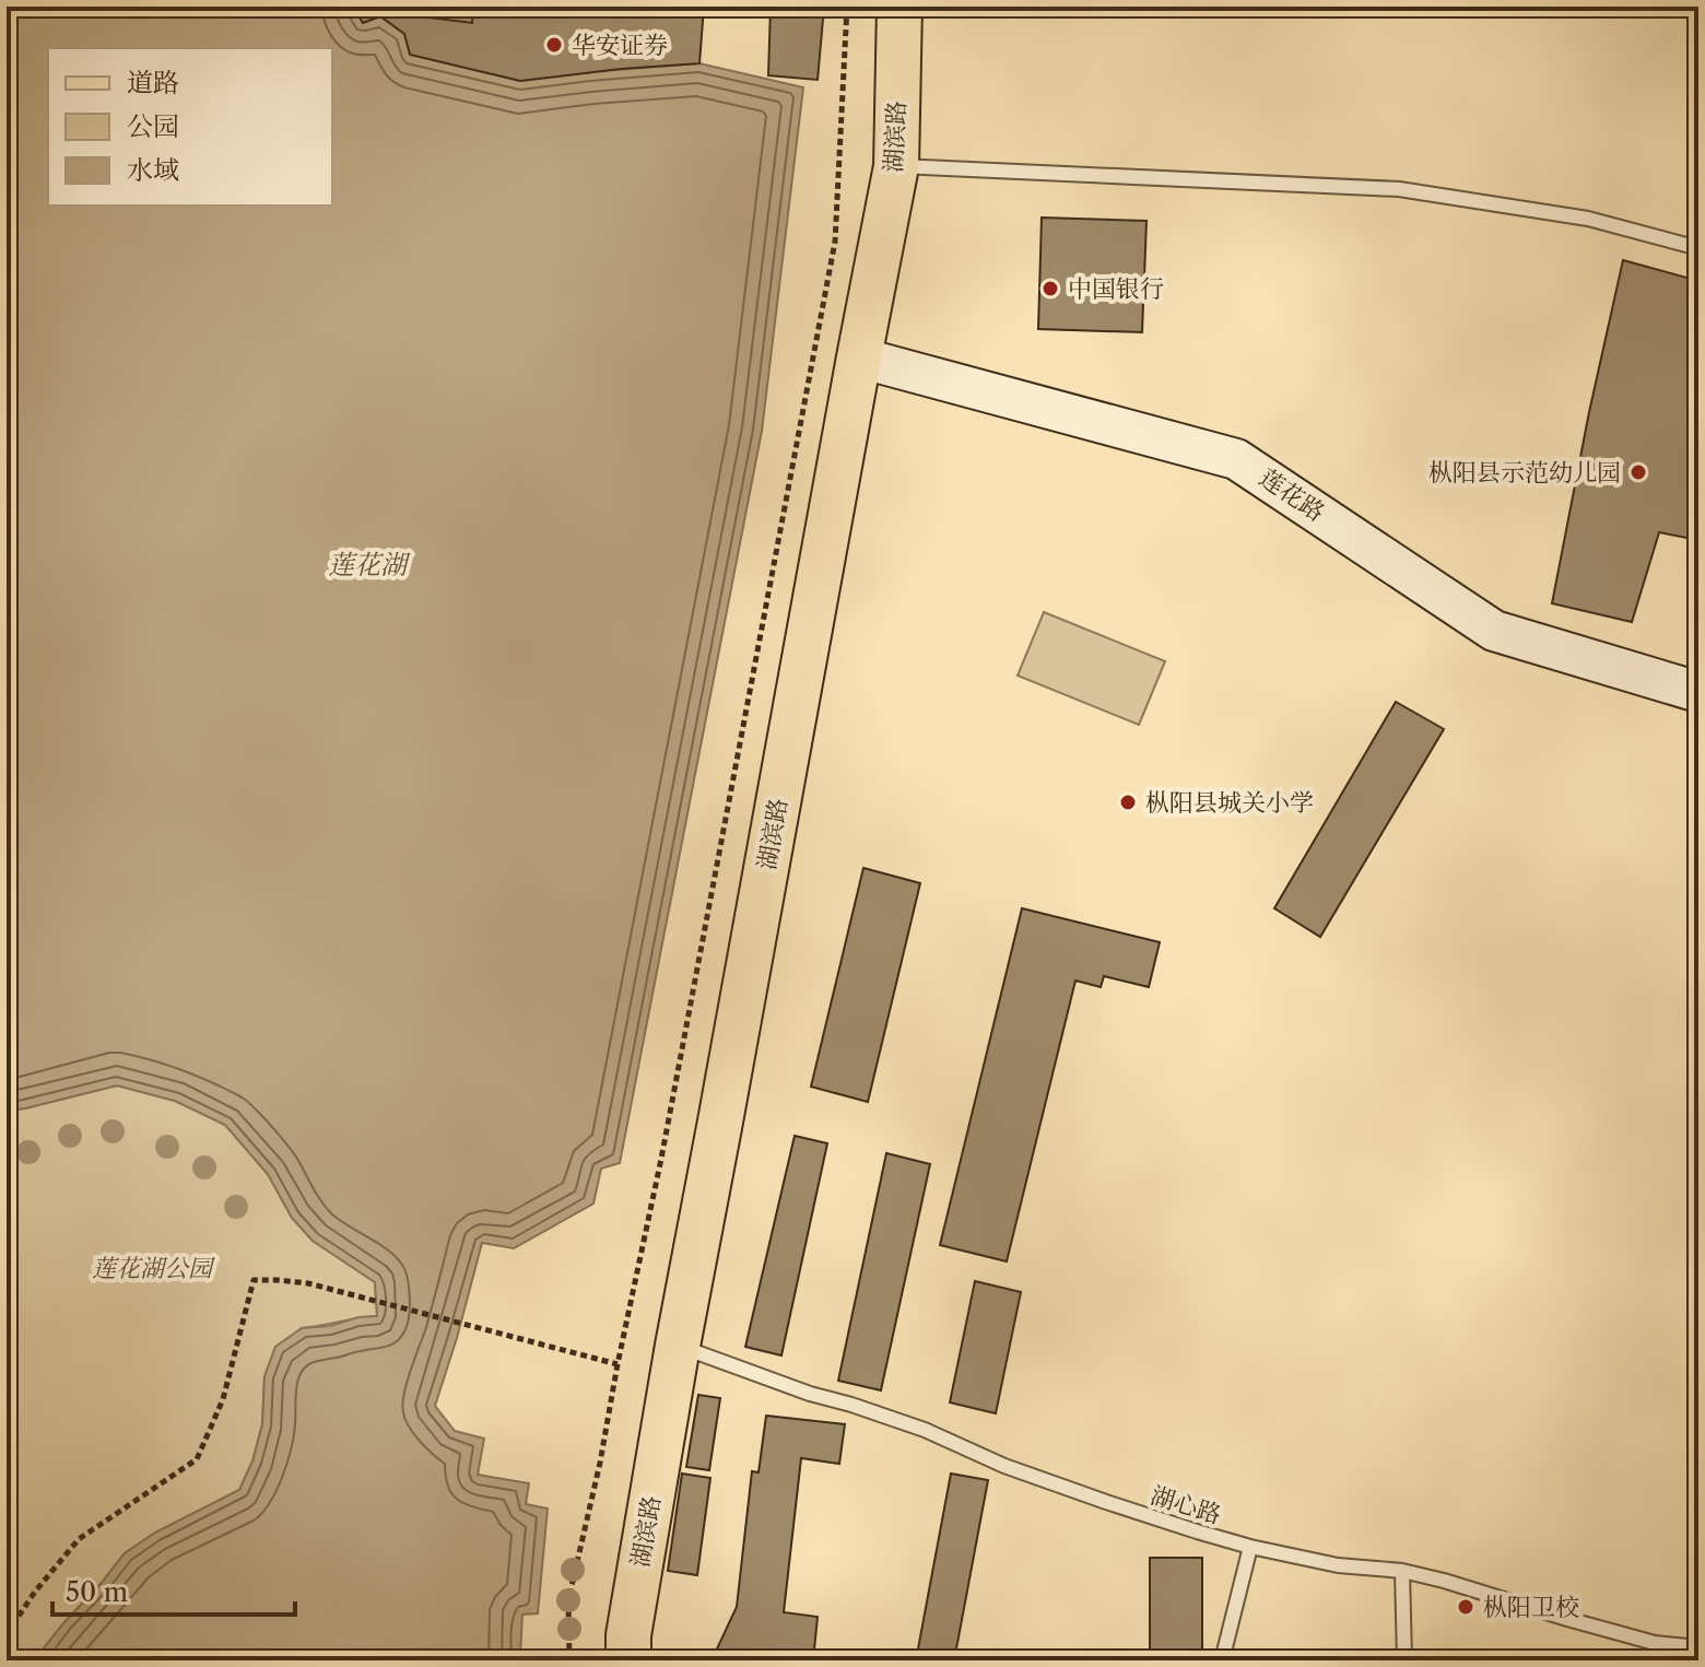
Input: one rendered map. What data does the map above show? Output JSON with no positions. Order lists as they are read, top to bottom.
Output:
{
  "streets": {
    "main road": ["湖滨路", "莲花路"],
    "lane": ["湖心路"]
  },
  "crossings": [
    ["湖滨路", "莲花路"],
    ["湖滨路", "湖心路"]
  ],
  "water": ["莲花湖"],
  "parks": ["莲花湖公园"],
  "places": [
    "华安证券",
    "中国银行",
    "枞阳县示范幼儿园",
    "枞阳县城关小学",
    "枞阳卫校"
  ],
  "legend": ["道路", "公园", "水域"],
  "scale_bar": "50 m"
}
